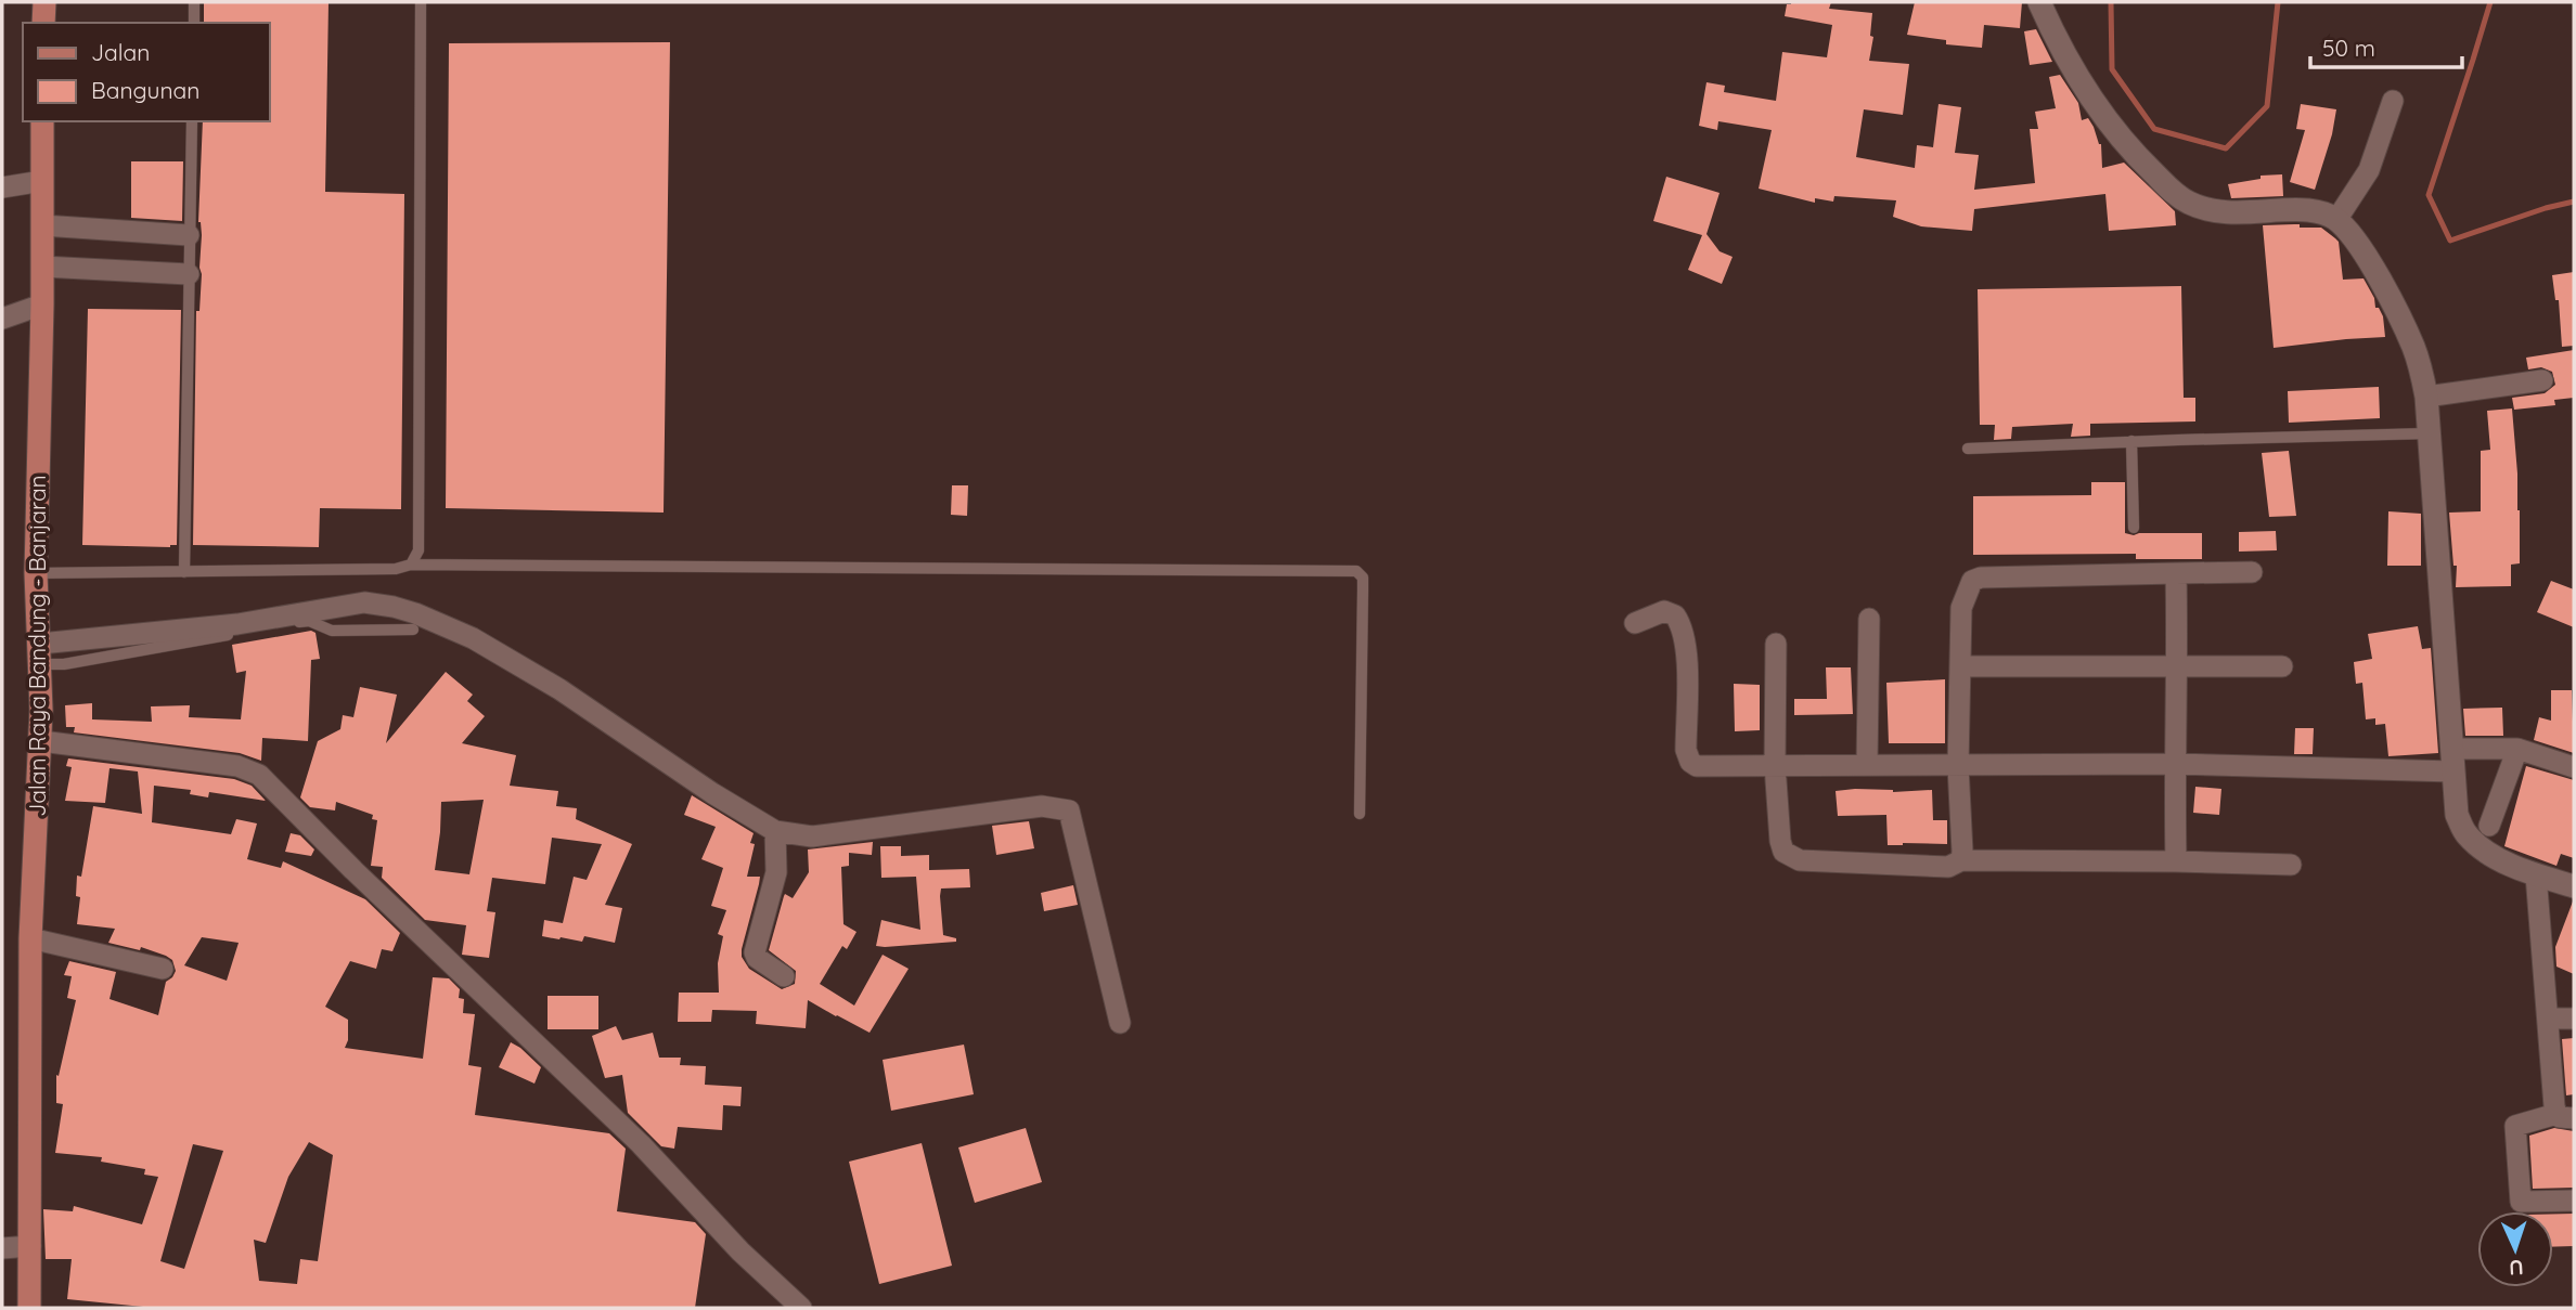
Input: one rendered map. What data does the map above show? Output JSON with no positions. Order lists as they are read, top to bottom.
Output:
{
  "streets": {
    "main road": ["Jalan Raya Bandung - Banjaran"]
  },
  "legend": ["Jalan", "Bangunan"],
  "scale_bar": "50 m",
  "north": "bottom"
}
